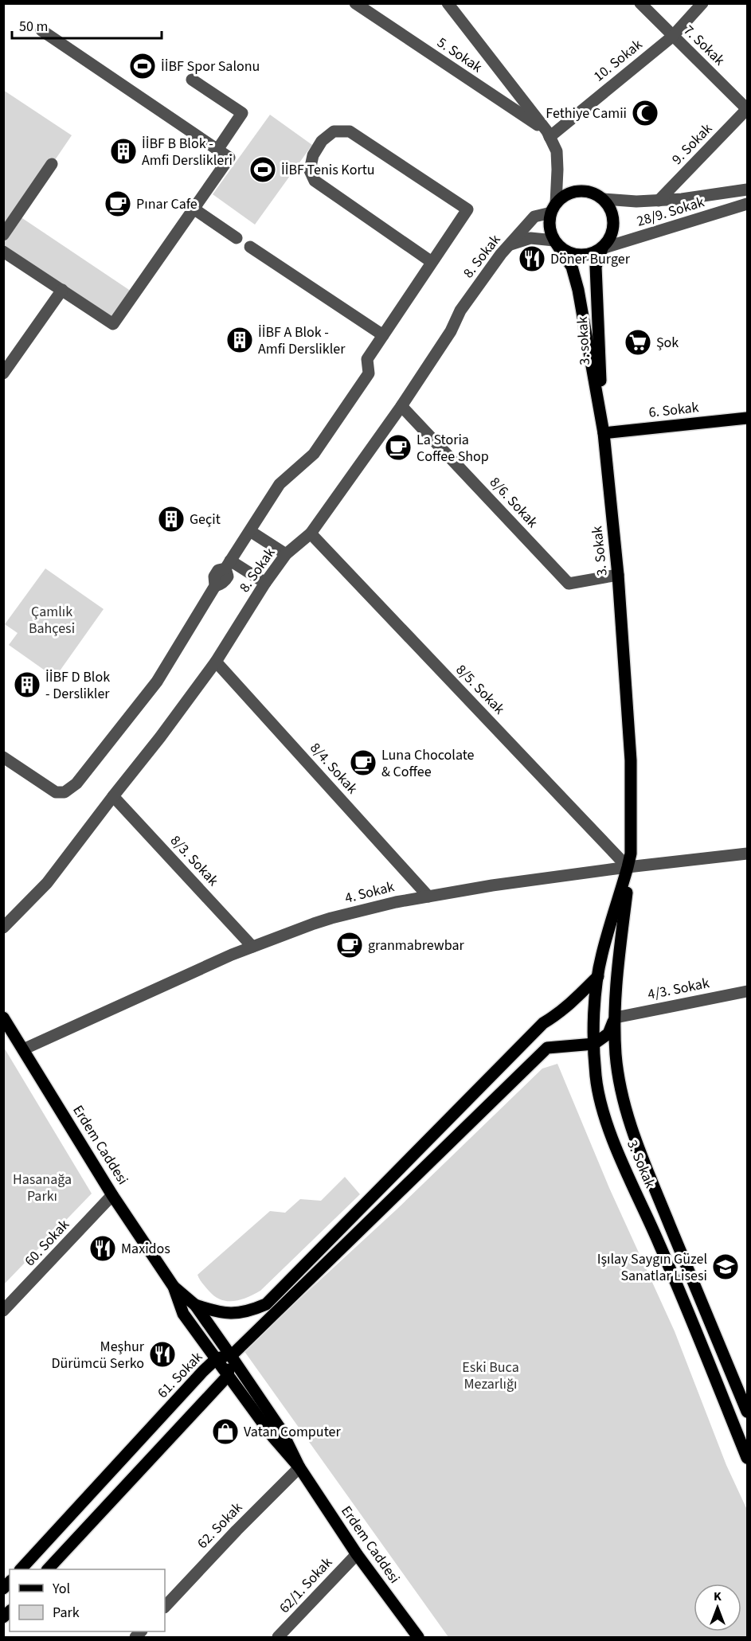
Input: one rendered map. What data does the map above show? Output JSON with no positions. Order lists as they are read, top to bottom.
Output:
{
  "streets": {
    "main road": [
      "3. sokak",
      "6. Sokak",
      "3. Sokak",
      "Erdem Caddesi",
      "61. Sokak"
    ],
    "street": [
      "7. Sokak",
      "5. Sokak",
      "10. Sokak",
      "9. Sokak",
      "28/9. Sokak",
      "8. Sokak",
      "8/6. Sokak",
      "8/5. Sokak",
      "8/4. Sokak",
      "8/3. Sokak",
      "4. Sokak",
      "4/3. Sokak",
      "60. Sokak",
      "62. Sokak",
      "62/1. Sokak"
    ]
  },
  "crossings": [
    ["7. Sokak", "10. Sokak"],
    ["7. Sokak", "9. Sokak"],
    ["5. Sokak", "10. Sokak"],
    ["9. Sokak", "28/9. Sokak"],
    ["28/9. Sokak", "8. Sokak"],
    ["28/9. Sokak", "3. sokak"],
    ["28/9. Sokak", "3. Sokak"],
    ["8. Sokak", "3. sokak"],
    ["8. Sokak", "8/6. Sokak"],
    ["8. Sokak", "3. Sokak"],
    ["8. Sokak", "8/5. Sokak"],
    ["8. Sokak", "8/4. Sokak"],
    ["8. Sokak", "8/3. Sokak"],
    ["3. sokak", "6. Sokak"],
    ["3. sokak", "3. Sokak"],
    ["6. Sokak", "3. Sokak"],
    ["8/6. Sokak", "3. Sokak"],
    ["3. Sokak", "8/5. Sokak"],
    ["3. Sokak", "4. Sokak"],
    ["3. Sokak", "4/3. Sokak"],
    ["8/5. Sokak", "4. Sokak"],
    ["8/4. Sokak", "4. Sokak"],
    ["8/3. Sokak", "4. Sokak"],
    ["4. Sokak", "Erdem Caddesi"],
    ["Erdem Caddesi", "60. Sokak"],
    ["Erdem Caddesi", "61. Sokak"],
    ["Erdem Caddesi", "62. Sokak"],
    ["Erdem Caddesi", "62/1. Sokak"]
  ],
  "parks": ["Çamlık Bahçesi", "Hasanağa Parkı", "Eski Buca Mezarlığı"],
  "places": {
    "sports": ["İİBF Spor Salonu", "İİBF Tenis Kortu"],
    "mosque": ["Fethiye Camii"],
    "building": [
      "İİBF B Blok - Amfi Derslikleri",
      "İİBF A Blok - Amfi Derslikler",
      "Geçit",
      "İİBF D Blok - Derslikler"
    ],
    "cafe": [
      "Pınar Cafe",
      "La Storia Coffee Shop",
      "Luna Chocolate & Coffee",
      "granmabrewbar"
    ],
    "restaurant": ["Döner Burger", "Maxidos", "Meşhur Dürümcü Serko"],
    "supermarket": ["Şok"],
    "school or university": ["Işılay Saygın Güzel Sanatlar Lisesi"],
    "shop": ["Vatan Computer"]
  },
  "legend": ["Yol", "Park"],
  "scale_bar": "50 m",
  "north": "top"
}
